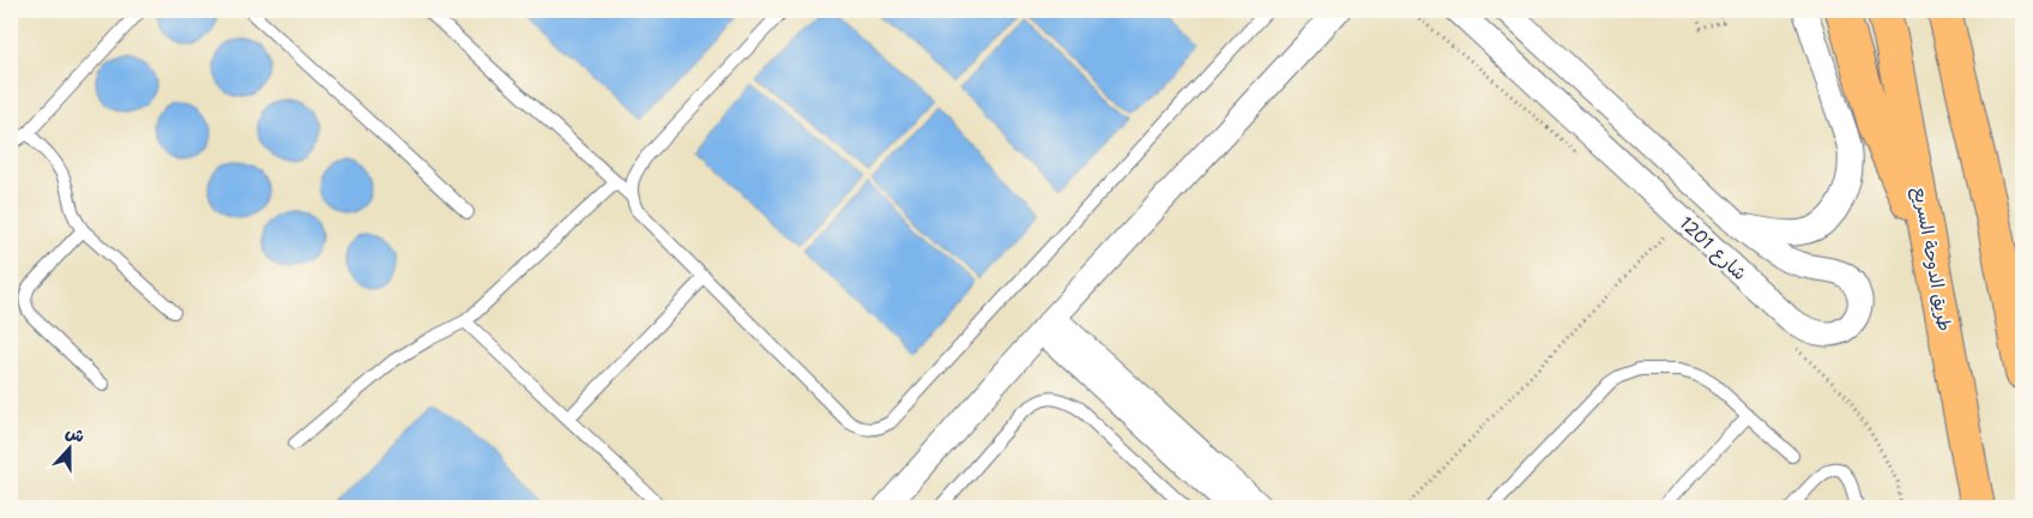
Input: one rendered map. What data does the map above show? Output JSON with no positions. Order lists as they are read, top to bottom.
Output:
{
  "streets": {
    "highway": ["طريق الدوحة السريع"],
    "street": ["شارع 1201"]
  },
  "north": "top"
}
